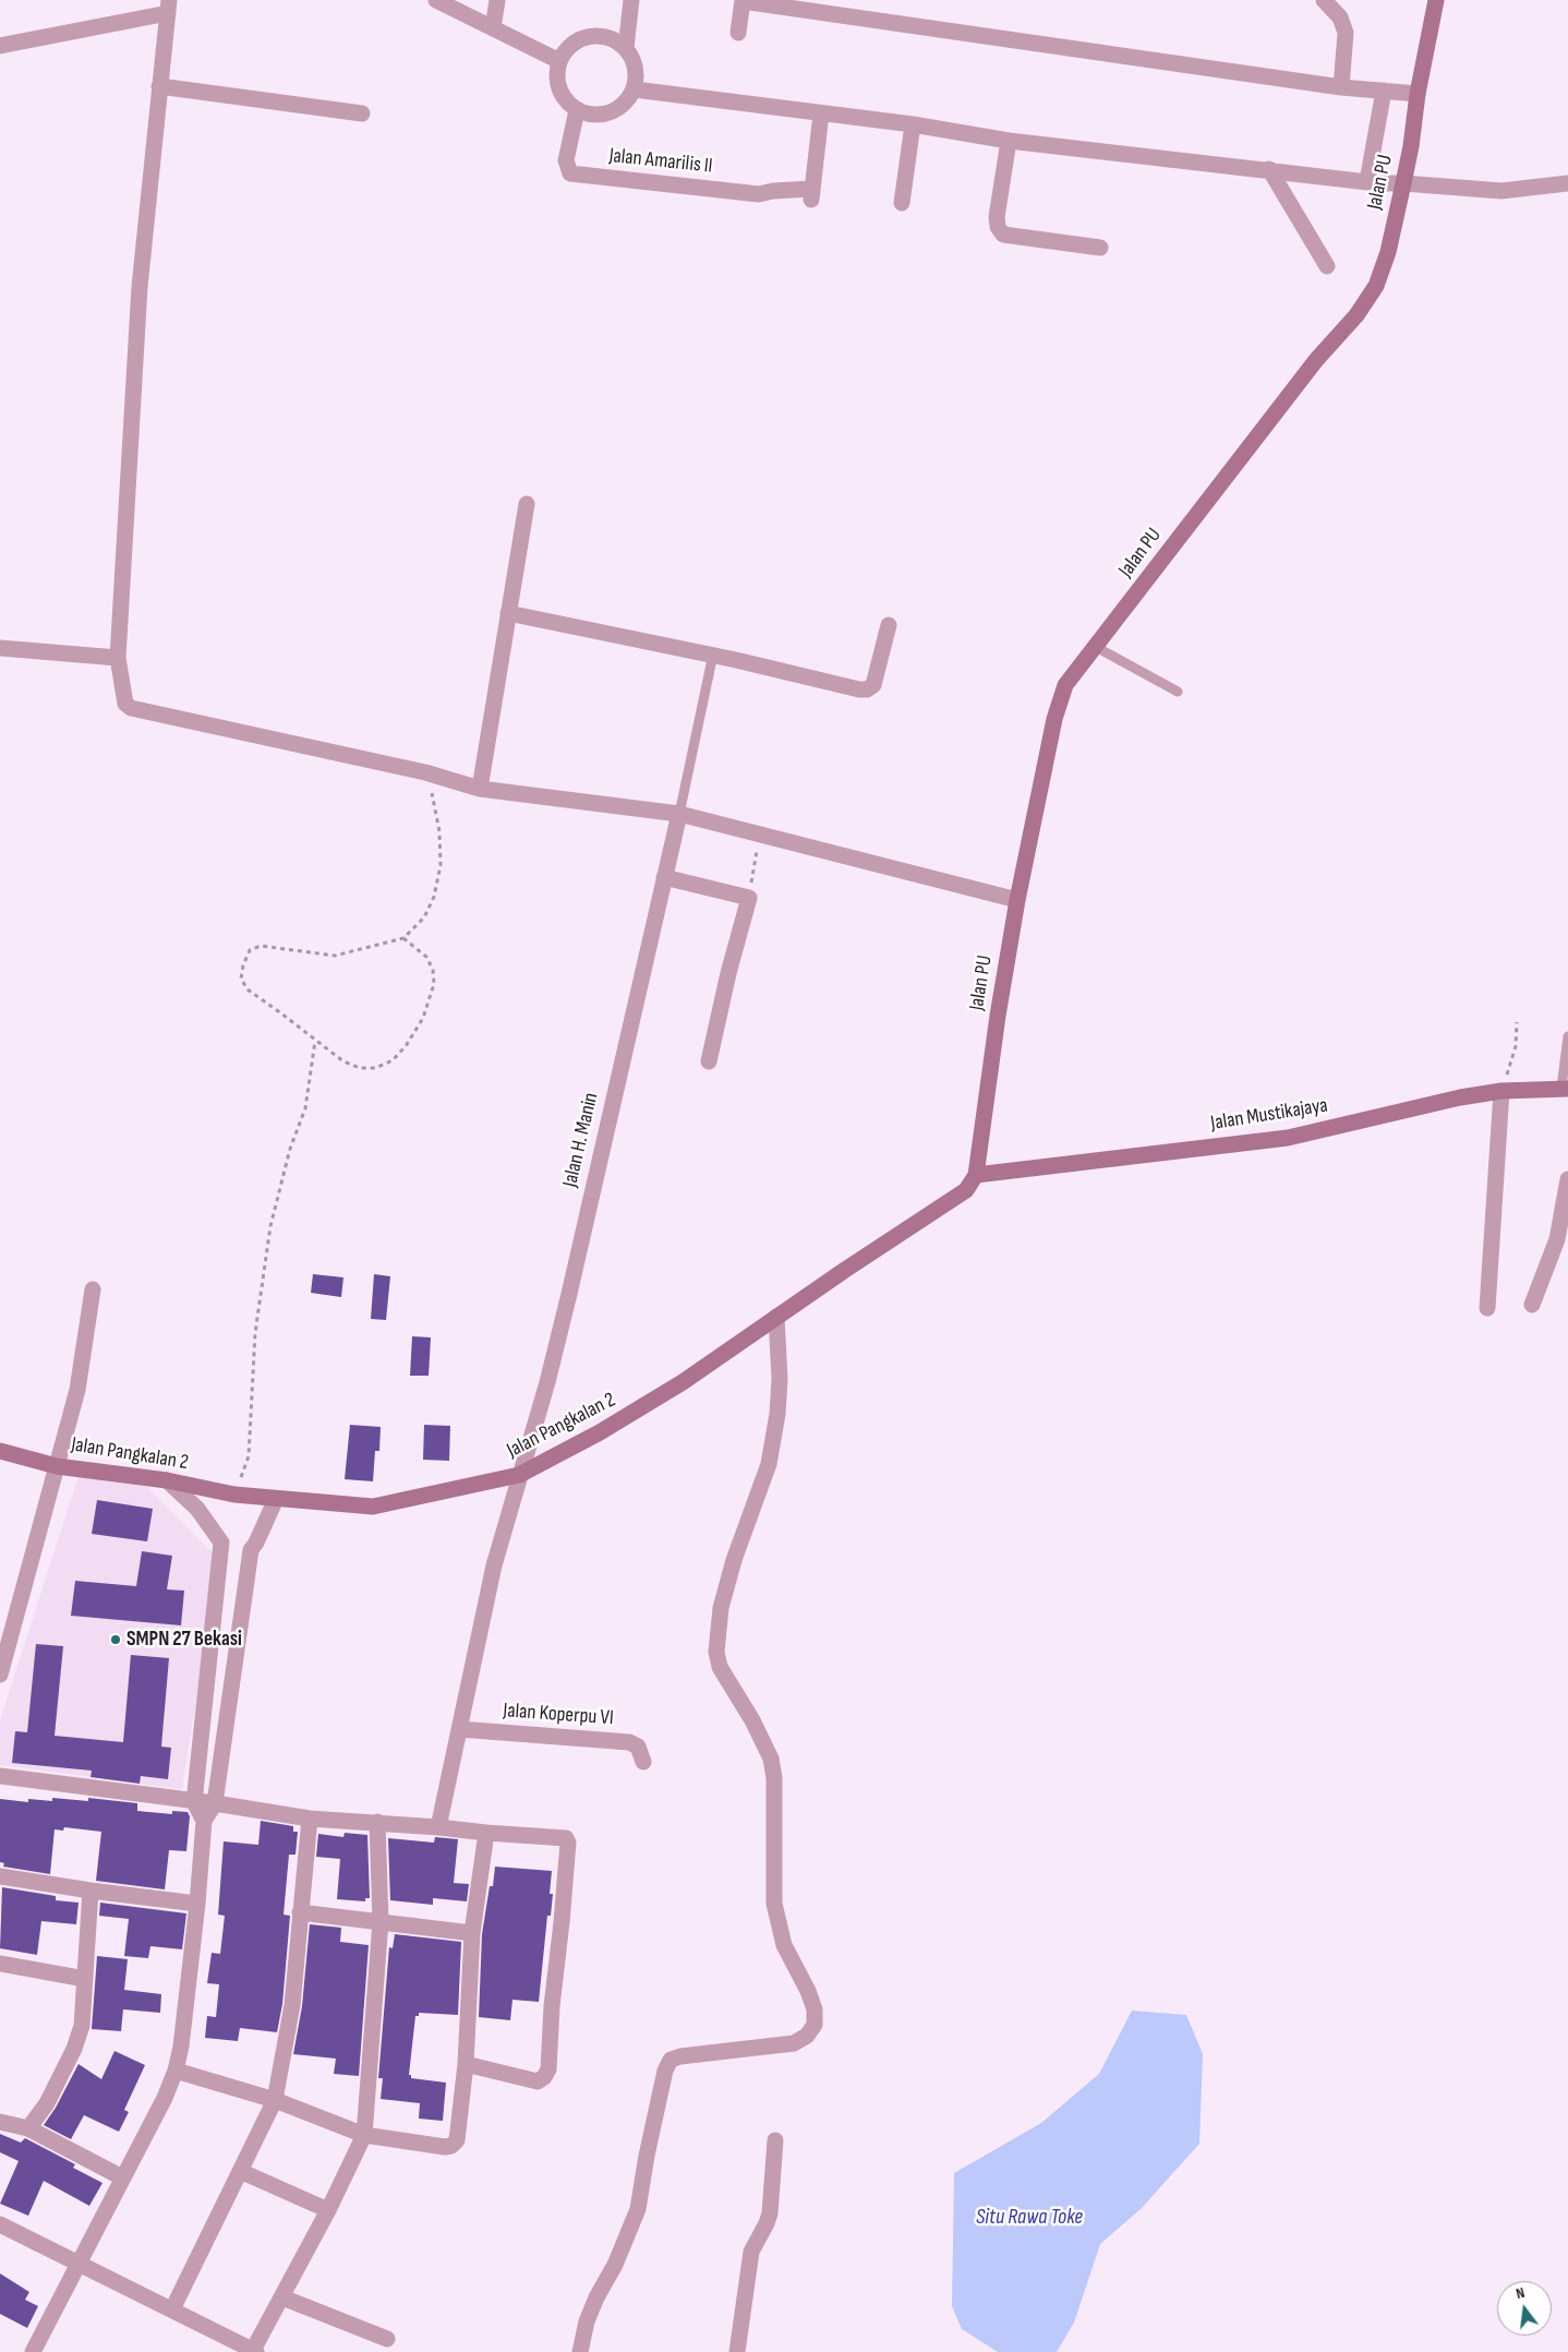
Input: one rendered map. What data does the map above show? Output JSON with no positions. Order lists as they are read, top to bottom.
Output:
{
  "streets": {
    "street": [
      "Jalan Amarilis II",
      "Jalan PU",
      "Jalan Mustikajaya",
      "Jalan H. Manin",
      "Jalan Pangkalan 2",
      "Jalan Koperpu VI"
    ]
  },
  "crossings": [
    ["Jalan PU", "Jalan Mustikajaya"],
    ["Jalan PU", "Jalan Pangkalan 2"],
    ["Jalan Mustikajaya", "Jalan Pangkalan 2"],
    ["Jalan H. Manin", "Jalan Pangkalan 2"],
    ["Jalan H. Manin", "Jalan Koperpu VI"]
  ],
  "water": ["Situ Rawa Toke"],
  "places": ["SMPN 27 Bekasi"],
  "north": "top"
}
